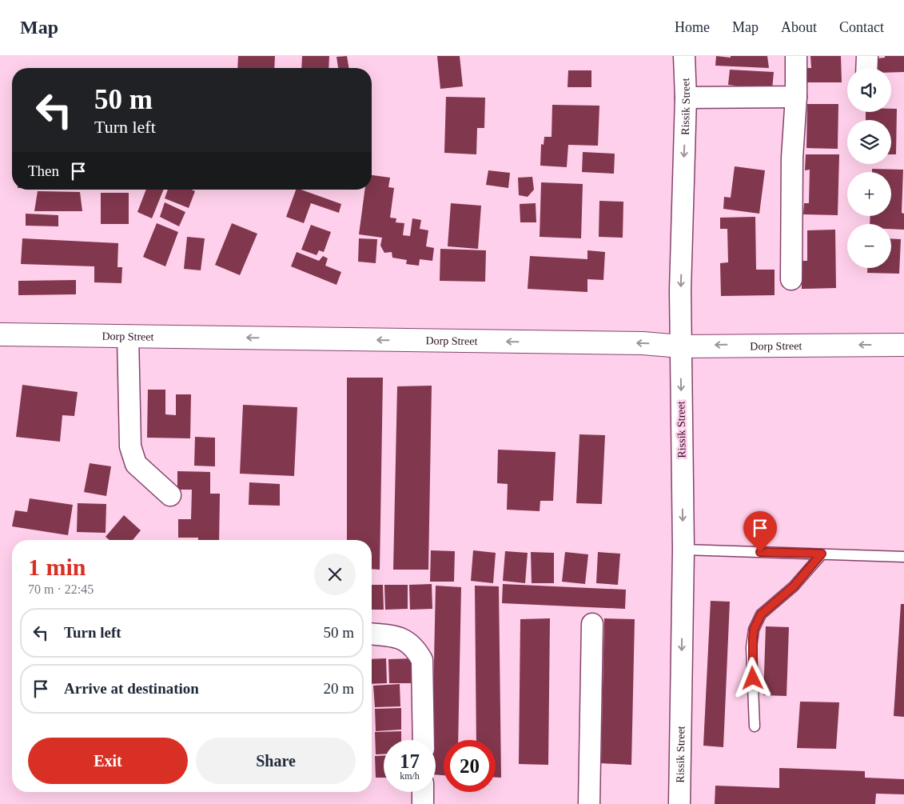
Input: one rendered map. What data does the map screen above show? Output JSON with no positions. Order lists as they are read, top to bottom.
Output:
{
  "streets": {
    "street": ["Rissik Street", "Dorp Street"]
  },
  "crossings": [
    ["Rissik Street", "Dorp Street"]
  ],
  "one_way": ["Dorp Street"],
  "page": {
    "header": "Map",
    "nav": [
      "Home",
      "Map",
      "About",
      "Contact"
    ],
    "map_buttons": ["+", "−"],
    "turn": ["50 m", "Turn left"],
    "then": "Then",
    "heading": ["1 min", "70 m · 22:45"],
    "list": [
      {
        "name": "Turn left",
        "value": "50 m"
      },
      {
        "name": "Arrive at destination",
        "value": "20 m"
      }
    ],
    "buttons": ["Exit", "Share"],
    "speed": "17 km/h",
    "limit": "20"
  }
}
